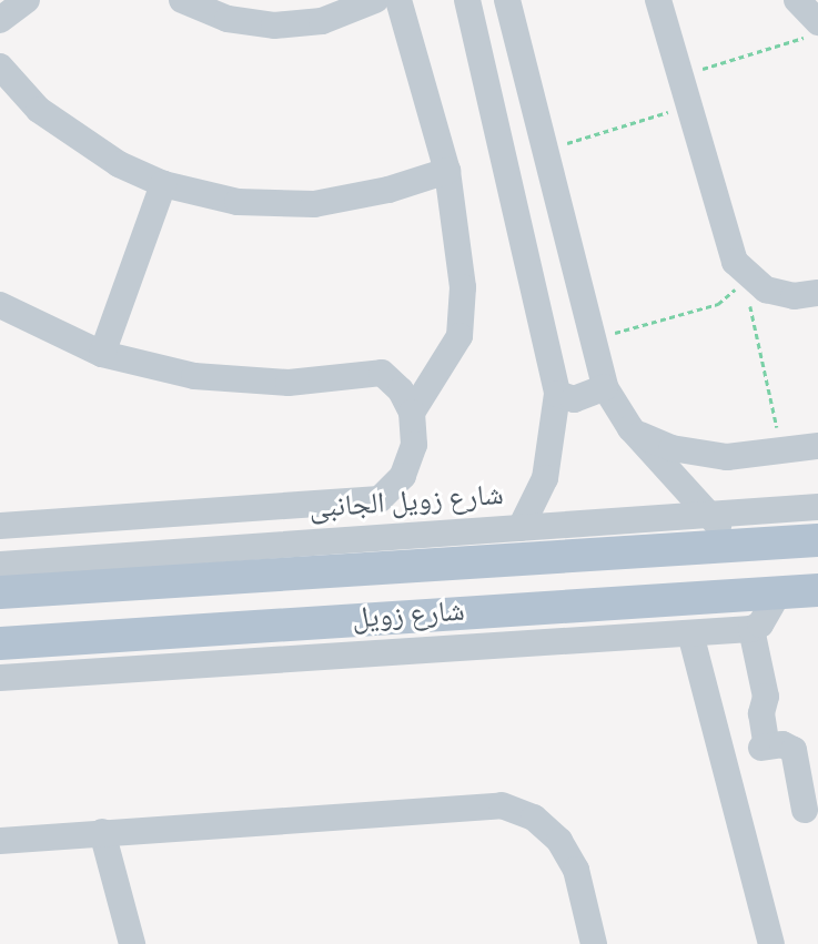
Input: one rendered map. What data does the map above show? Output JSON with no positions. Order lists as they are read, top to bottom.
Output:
{
  "streets": {
    "main road": ["شارع زويل"],
    "street": ["شارع زويل الجانبى"]
  },
  "crossings": [
    ["شارع زويل الجانبى", "شارع زويل"]
  ]
}
